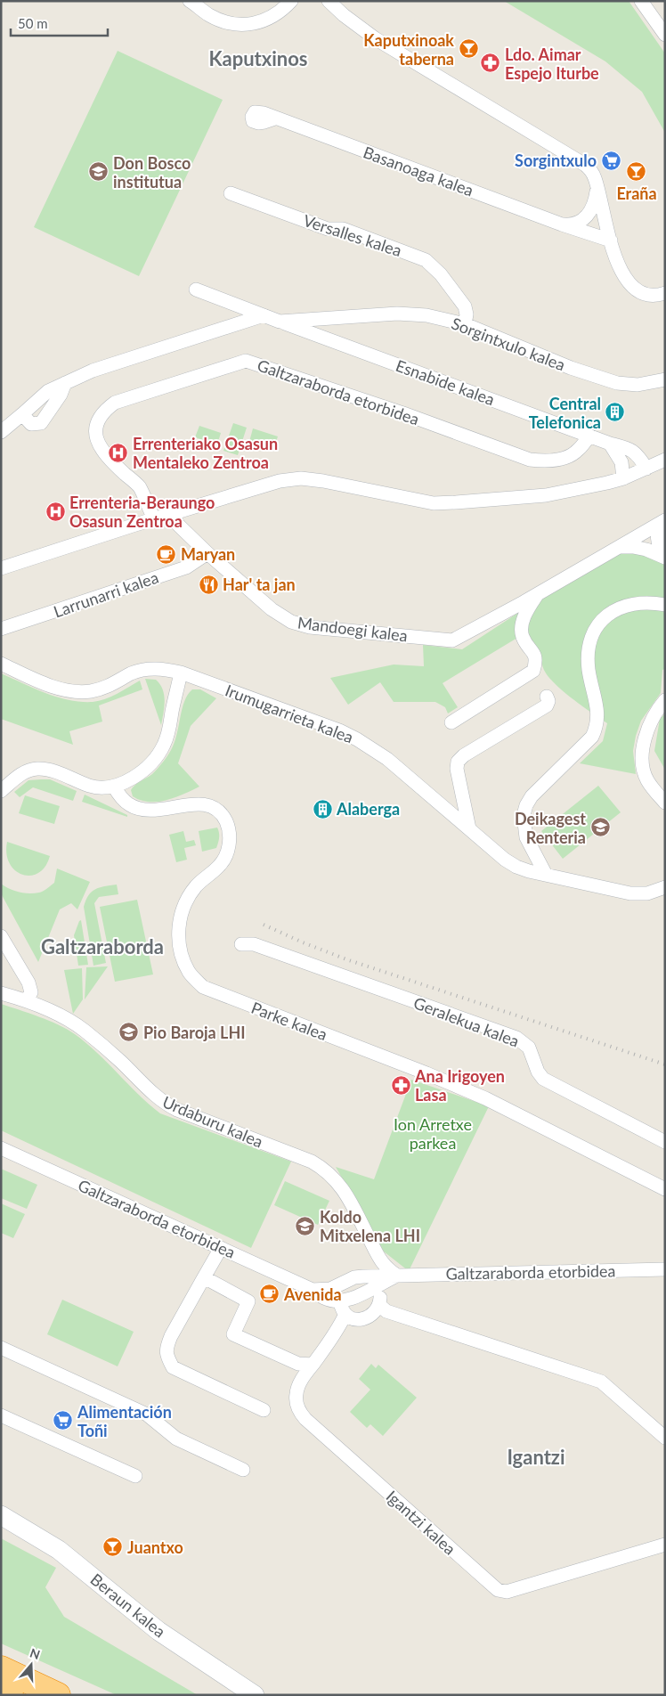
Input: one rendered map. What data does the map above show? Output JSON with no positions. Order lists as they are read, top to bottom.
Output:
{
  "streets": {
    "street": [
      "Basanoaga kalea",
      "Versalles kalea",
      "Sorgintxulo kalea",
      "Esnabide kalea",
      "Galtzaraborda etorbidea",
      "Larrunarri kalea",
      "Mandoegi kalea",
      "Irumugarrieta kalea",
      "Parke kalea",
      "Geralekua kalea",
      "Urdaburu kalea",
      "Igantzi kalea",
      "Beraun kalea"
    ]
  },
  "crossings": [
    ["Versalles kalea", "Sorgintxulo kalea"],
    ["Sorgintxulo kalea", "Esnabide kalea"],
    ["Esnabide kalea", "Galtzaraborda etorbidea"],
    ["Galtzaraborda etorbidea", "Urdaburu kalea"],
    ["Larrunarri kalea", "Mandoegi kalea"]
  ],
  "districts": ["Kaputxinos", "Galtzaraborda", "Igantzi"],
  "parks": ["Ion Arretxe parkea"],
  "places": {
    "bar": ["Kaputxinoak taberna", "Eraña", "Juantxo"],
    "pharmacy": ["Ldo. Aimar Espejo Iturbe", "Ana Irigoyen Lasa"],
    "supermarket": ["Sorgintxulo", "Alimentación Toñi"],
    "school or university": [
      "Don Bosco institutua",
      "Deikagest Renteria",
      "Pio Baroja LHI",
      "Koldo Mitxelena LHI"
    ],
    "building": ["Central Telefonica", "Alaberga"],
    "hospital": ["Errenteriako Osasun Mentaleko Zentroa", "Errenteria-Beraungo Osasun Zentroa"],
    "cafe": ["Maryan", "Avenida"],
    "restaurant": ["Har' ta jan"]
  },
  "scale_bar": "50 m",
  "north": "top"
}
